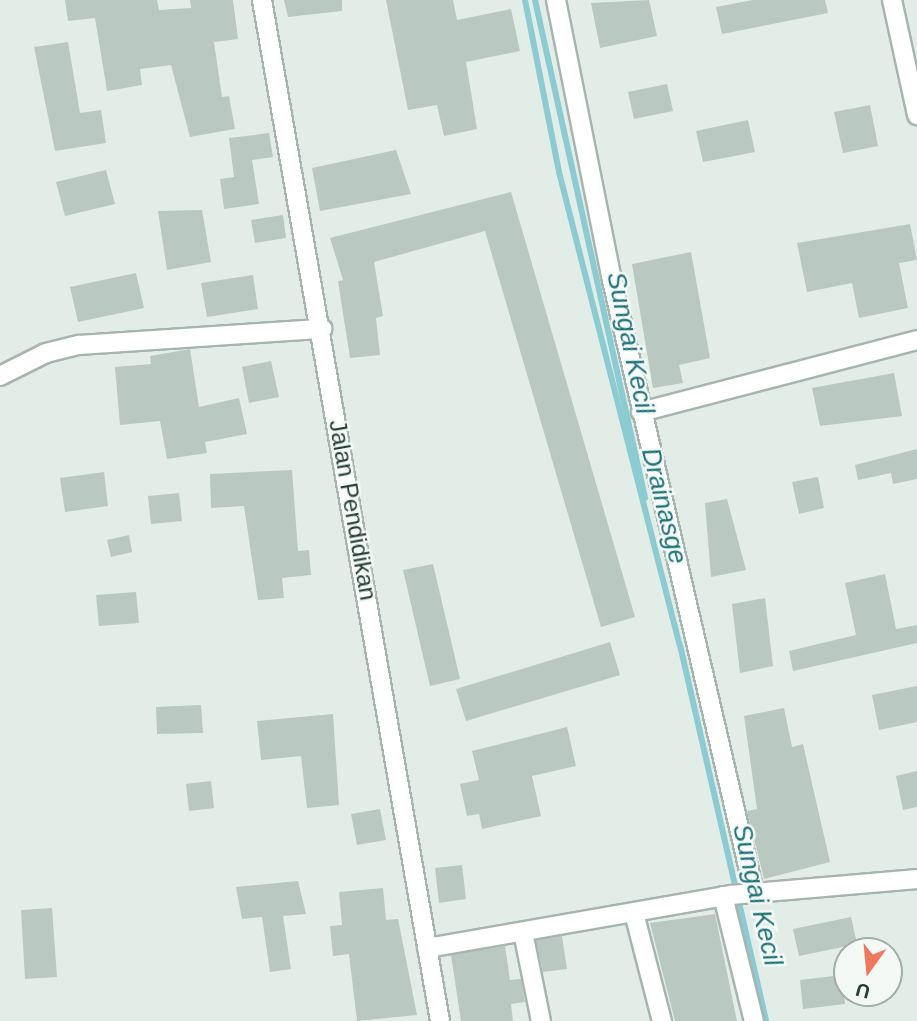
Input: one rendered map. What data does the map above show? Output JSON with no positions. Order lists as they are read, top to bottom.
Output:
{
  "streets": {
    "street": ["Jalan Pendidikan"]
  },
  "water": ["Sungai Kecil", "Drainasge"],
  "north": "bottom"
}
